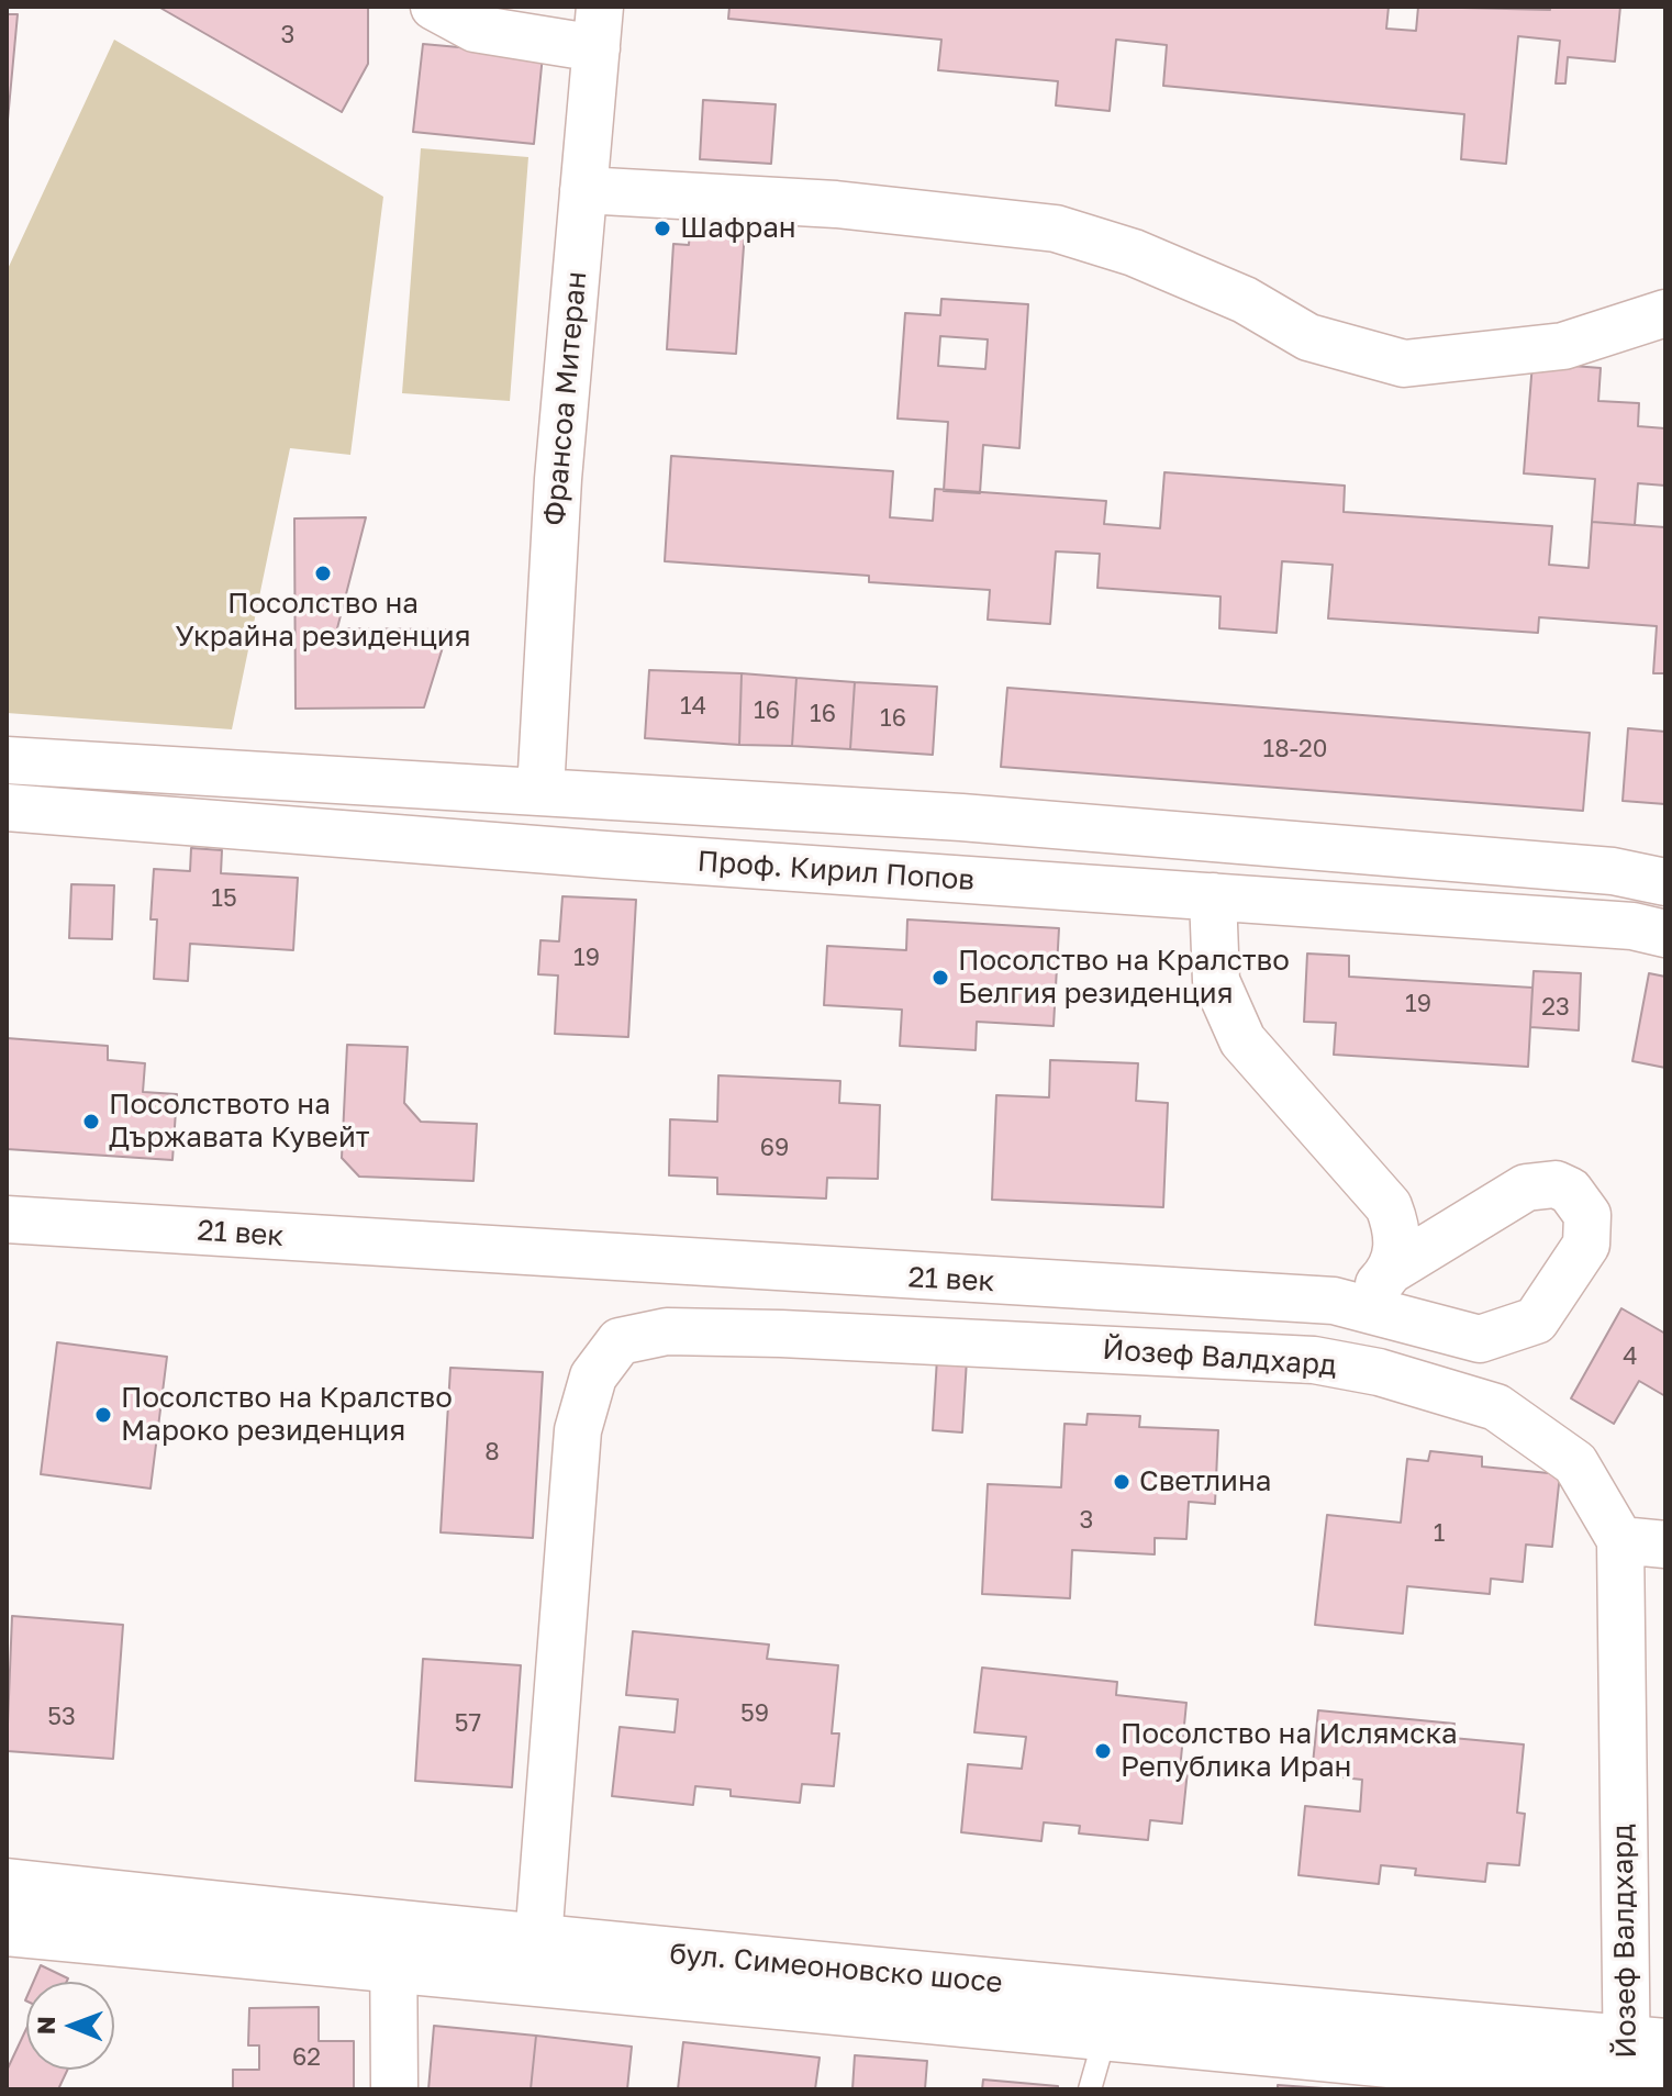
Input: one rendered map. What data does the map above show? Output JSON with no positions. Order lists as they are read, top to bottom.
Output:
{
  "streets": {
    "main road": ["бул. Симеоновско шосе"],
    "street": [
      "Франсоа Митеран",
      "Проф. Кирил Попов",
      "21 век",
      "Йозеф Валдхард"
    ]
  },
  "crossings": [
    ["Йозеф Валдхард", "бул. Симеоновско шосе"]
  ],
  "places": [
    "Шафран",
    "Посолство на Украйна резиденция",
    "Посолство на Кралство Белгия резиденция",
    "Посолството на Държавата Кувейт",
    "Посолство на Кралство Мароко резиденция",
    "Светлина",
    "Посолство на Ислямска Република Иран"
  ],
  "house_numbers": [
    "3",
    "14",
    "16",
    "16",
    "16",
    "18-20",
    "15",
    "19",
    "19",
    "23",
    "69",
    "4",
    "8",
    "3",
    "1",
    "59",
    "53",
    "57",
    "62"
  ],
  "north": "left"
}
